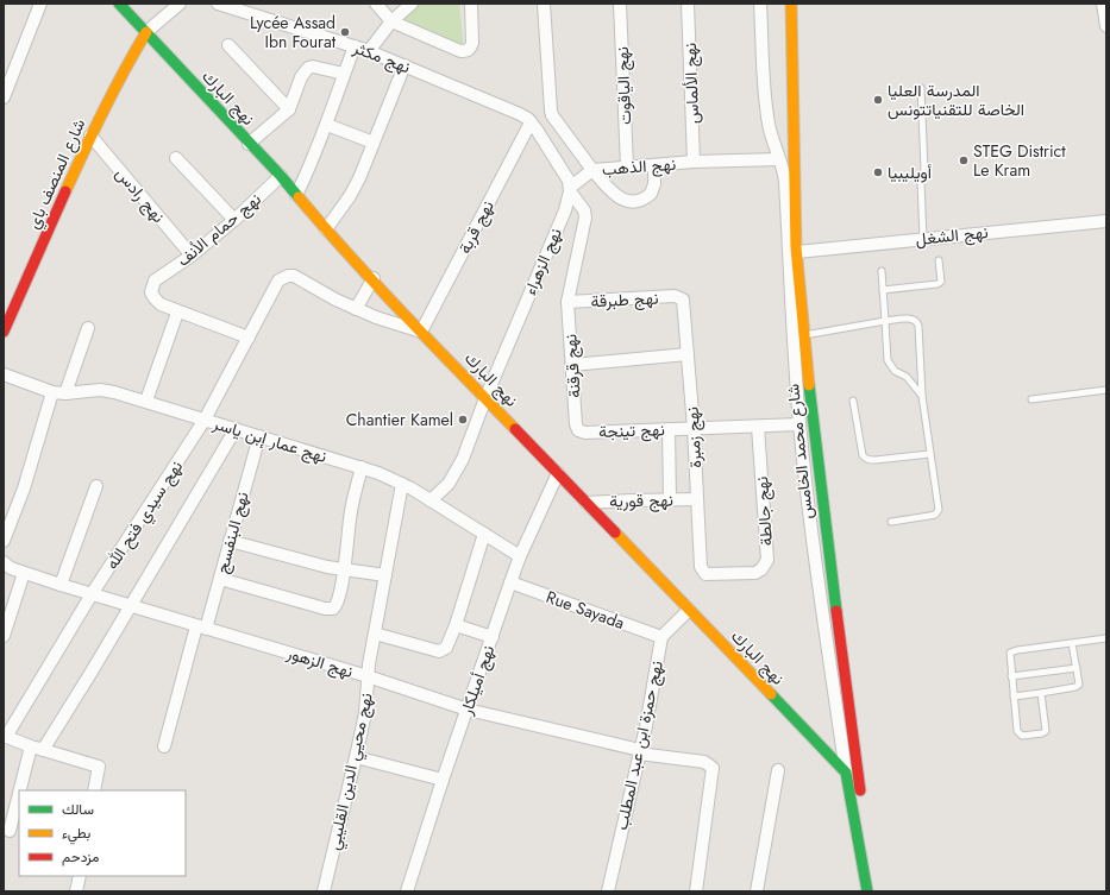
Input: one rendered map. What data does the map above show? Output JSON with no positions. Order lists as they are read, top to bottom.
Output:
{
  "streets": {
    "street": [
      "نهج مكثر",
      "نهج الألماس",
      "نهج الياقوت",
      "نهج البارك",
      "نهج الذهب",
      "شارع المنصف باي",
      "نهج رادس",
      "نهج قربة",
      "نهج حمام الأنف",
      "نهج الشغل",
      "نهج الزهراء",
      "نهج طبرقة",
      "نهج قرقنة",
      "نهج تينجة",
      "نهج زمبرة",
      "نهج عمار إبن ياسر",
      "شارع محمد الخامس",
      "نهج قورية",
      "نهج جالطة",
      "نهج سيدي فتح الله",
      "نهج البنفسج",
      "Rue Sayada",
      "نهج الزهور",
      "نهج أميلكار",
      "نهج حمزة ابن عبد المطلب",
      "نهج محيي الدين القليبي"
    ]
  },
  "crossings": [
    ["نهج مكثر", "نهج قربة"],
    ["نهج الألماس", "نهج الذهب"],
    ["نهج الياقوت", "نهج الذهب"],
    ["نهج البارك", "شارع المنصف باي"],
    ["نهج البارك", "نهج قربة"],
    ["نهج البارك", "نهج حمام الأنف"],
    ["نهج البارك", "نهج الزهراء"],
    ["نهج البارك", "نهج قورية"],
    ["نهج البارك", "نهج أميلكار"],
    ["نهج البارك", "نهج حمزة ابن عبد المطلب"],
    ["نهج الذهب", "نهج قربة"],
    ["شارع المنصف باي", "نهج رادس"],
    ["نهج رادس", "نهج حمام الأنف"],
    ["نهج الشغل", "شارع محمد الخامس"],
    ["نهج الزهراء", "نهج قرقنة"],
    ["نهج الزهراء", "نهج عمار إبن ياسر"],
    ["نهج طبرقة", "نهج قرقنة"],
    ["نهج طبرقة", "نهج زمبرة"],
    ["نهج قرقنة", "نهج تينجة"],
    ["نهج تينجة", "نهج زمبرة"],
    ["نهج تينجة", "نهج جالطة"],
    ["نهج زمبرة", "نهج قورية"],
    ["نهج زمبرة", "نهج جالطة"],
    ["نهج عمار إبن ياسر", "نهج سيدي فتح الله"],
    ["نهج عمار إبن ياسر", "نهج البنفسج"],
    ["نهج عمار إبن ياسر", "نهج أميلكار"],
    ["نهج عمار إبن ياسر", "نهج محيي الدين القليبي"],
    ["نهج سيدي فتح الله", "نهج الزهور"],
    ["نهج البنفسج", "نهج الزهور"],
    ["Rue Sayada", "نهج أميلكار"],
    ["Rue Sayada", "نهج حمزة ابن عبد المطلب"],
    ["نهج الزهور", "نهج أميلكار"],
    ["نهج الزهور", "نهج حمزة ابن عبد المطلب"],
    ["نهج الزهور", "نهج محيي الدين القليبي"]
  ],
  "places": [
    "Lycée Assad Ibn Fourat",
    "المدرسة العليا الخاصة للتقنياتتونس",
    "STEG District Le Kram",
    "أويليبيا",
    "Chantier Kamel"
  ],
  "legend": ["سالك", "بطيء", "مزدحم"]
}
